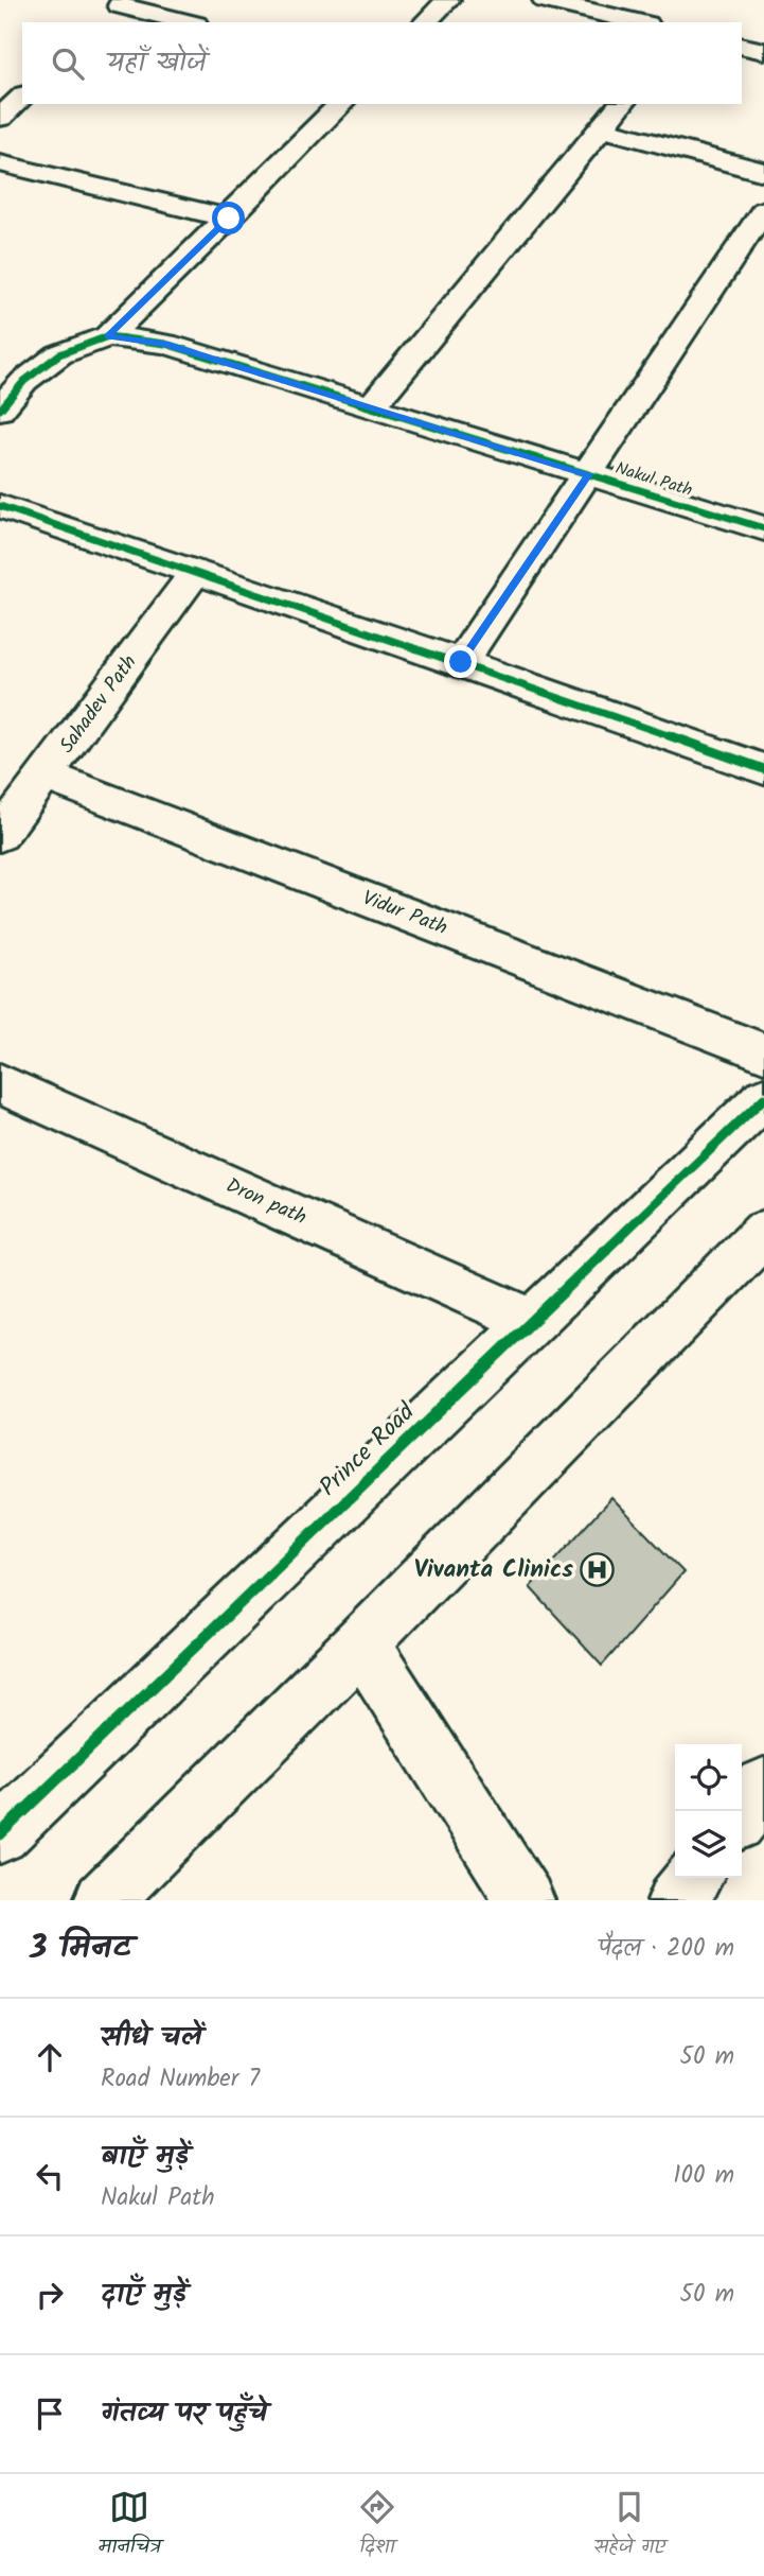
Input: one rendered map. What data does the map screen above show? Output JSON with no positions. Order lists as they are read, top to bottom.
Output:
{
  "streets": {
    "street": [
      "Nakul Path",
      "Sahadev Path",
      "Vidur Path",
      "Dron path",
      "Prince Road"
    ]
  },
  "crossings": [
    ["Sahadev Path", "Vidur Path"],
    ["Dron path", "Prince Road"]
  ],
  "places": {
    "hospital": ["Vivanta Clinics"]
  },
  "page": {
    "search": "यहाँ खोजें",
    "heading": ["3 मिनट", "पैदल · 200 m"],
    "list": [
      ["सीधे चलें", "Road Number 7", "50 m"],
      ["बाएँ मुड़ें", "Nakul Path", "100 m"],
      ["दाएँ मुड़ें", "50 m"],
      "गंतव्य पर पहुँचे"
    ],
    "nav": ["मानचित्र", "दिशा", "सहेजे गए"]
  }
}
